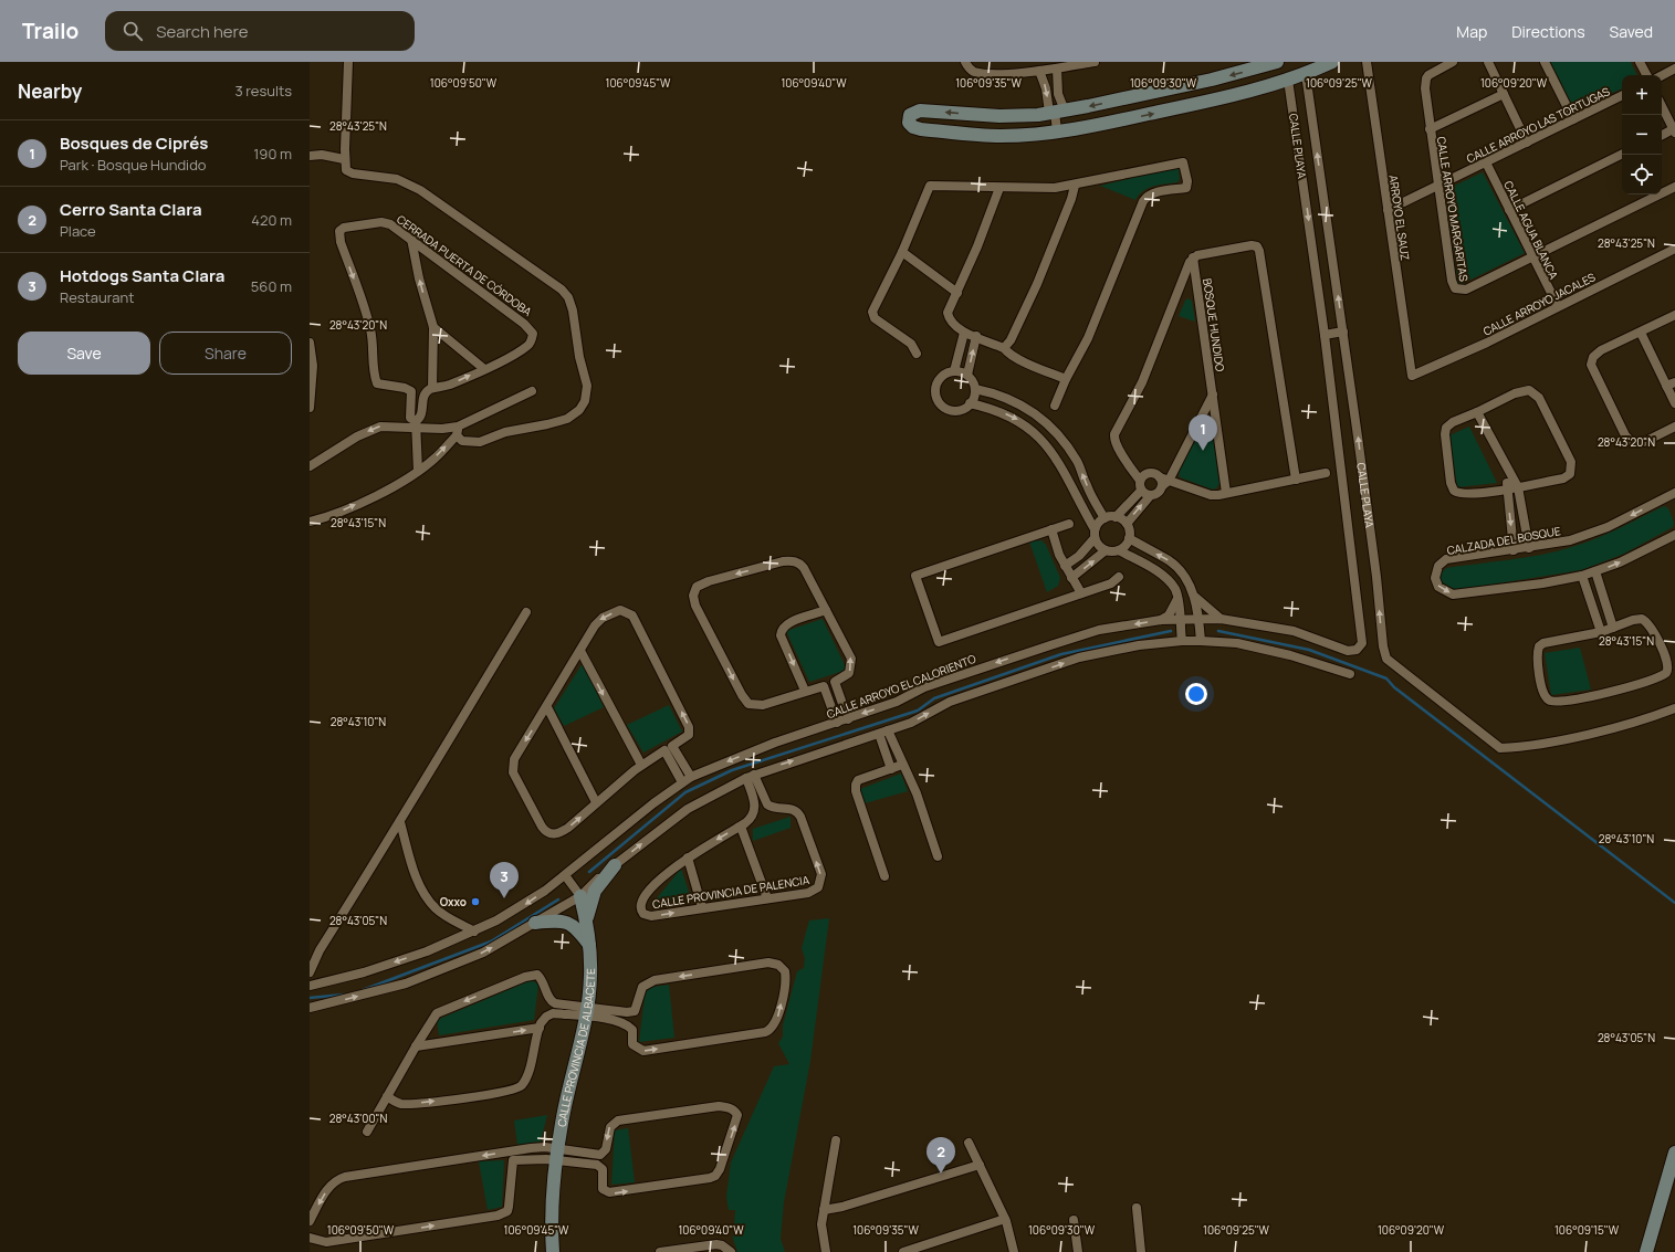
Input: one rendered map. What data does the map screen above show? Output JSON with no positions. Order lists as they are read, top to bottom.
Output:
{
  "streets": {
    "street": [
      "CALLE ARROYO LAS TORTUGAS",
      "CALLE PLAYA",
      "CALLE ARROYO MARGARITAS",
      "ARROYO EL SAUZ",
      "CALLE AGUA BLANCA",
      "CERRADA PUERTA DE CÓRDOBA",
      "CALLE ARROYO JACALES",
      "BOSQUE HUNDIDO",
      "CALZADA DEL BOSQUE",
      "CALLE ARROYO EL CALORIENTO",
      "CALLE PROVINCIA DE PALENCIA",
      "CALLE PROVINCIA DE ALBACETE"
    ]
  },
  "crossings": [
    ["CALLE ARROYO LAS TORTUGAS", "CALLE ARROYO MARGARITAS"],
    ["CALLE ARROYO LAS TORTUGAS", "ARROYO EL SAUZ"],
    ["CALLE ARROYO LAS TORTUGAS", "CALLE AGUA BLANCA"],
    ["CALLE PLAYA", "CALLE ARROYO EL CALORIENTO"],
    ["CALLE ARROYO MARGARITAS", "CALLE AGUA BLANCA"],
    ["ARROYO EL SAUZ", "CALLE ARROYO JACALES"],
    ["CALLE AGUA BLANCA", "CALLE ARROYO JACALES"]
  ],
  "places": ["Oxxo"],
  "page": {
    "header": "Trailo",
    "search": "Search here",
    "nav": ["Map", "Directions", "Saved"],
    "heading": ["Nearby", "3 results"],
    "map_buttons": ["+", "−"],
    "list": [
      {
        "mark": "1",
        "name": "Bosques de Ciprés",
        "note": "Park · Bosque Hundido",
        "value": "190 m"
      },
      {
        "mark": "2",
        "name": "Cerro Santa Clara",
        "note": "Place",
        "value": "420 m"
      },
      {
        "mark": "3",
        "name": "Hotdogs Santa Clara",
        "note": "Restaurant",
        "value": "560 m"
      }
    ],
    "buttons": ["Save", "Share"],
    "pins": ["1", "3", "2"]
  },
  "coordinates": [
    "106°09'50\"W",
    "106°09'45\"W",
    "106°09'40\"W",
    "106°09'35\"W",
    "106°09'30\"W",
    "106°09'25\"W",
    "106°09'20\"W",
    "28°43'25\"N",
    "28°43'20\"N",
    "28°43'15\"N",
    "28°43'10\"N",
    "28°43'05\"N",
    "28°43'00\"N",
    "106°09'15\"W"
  ]
}
